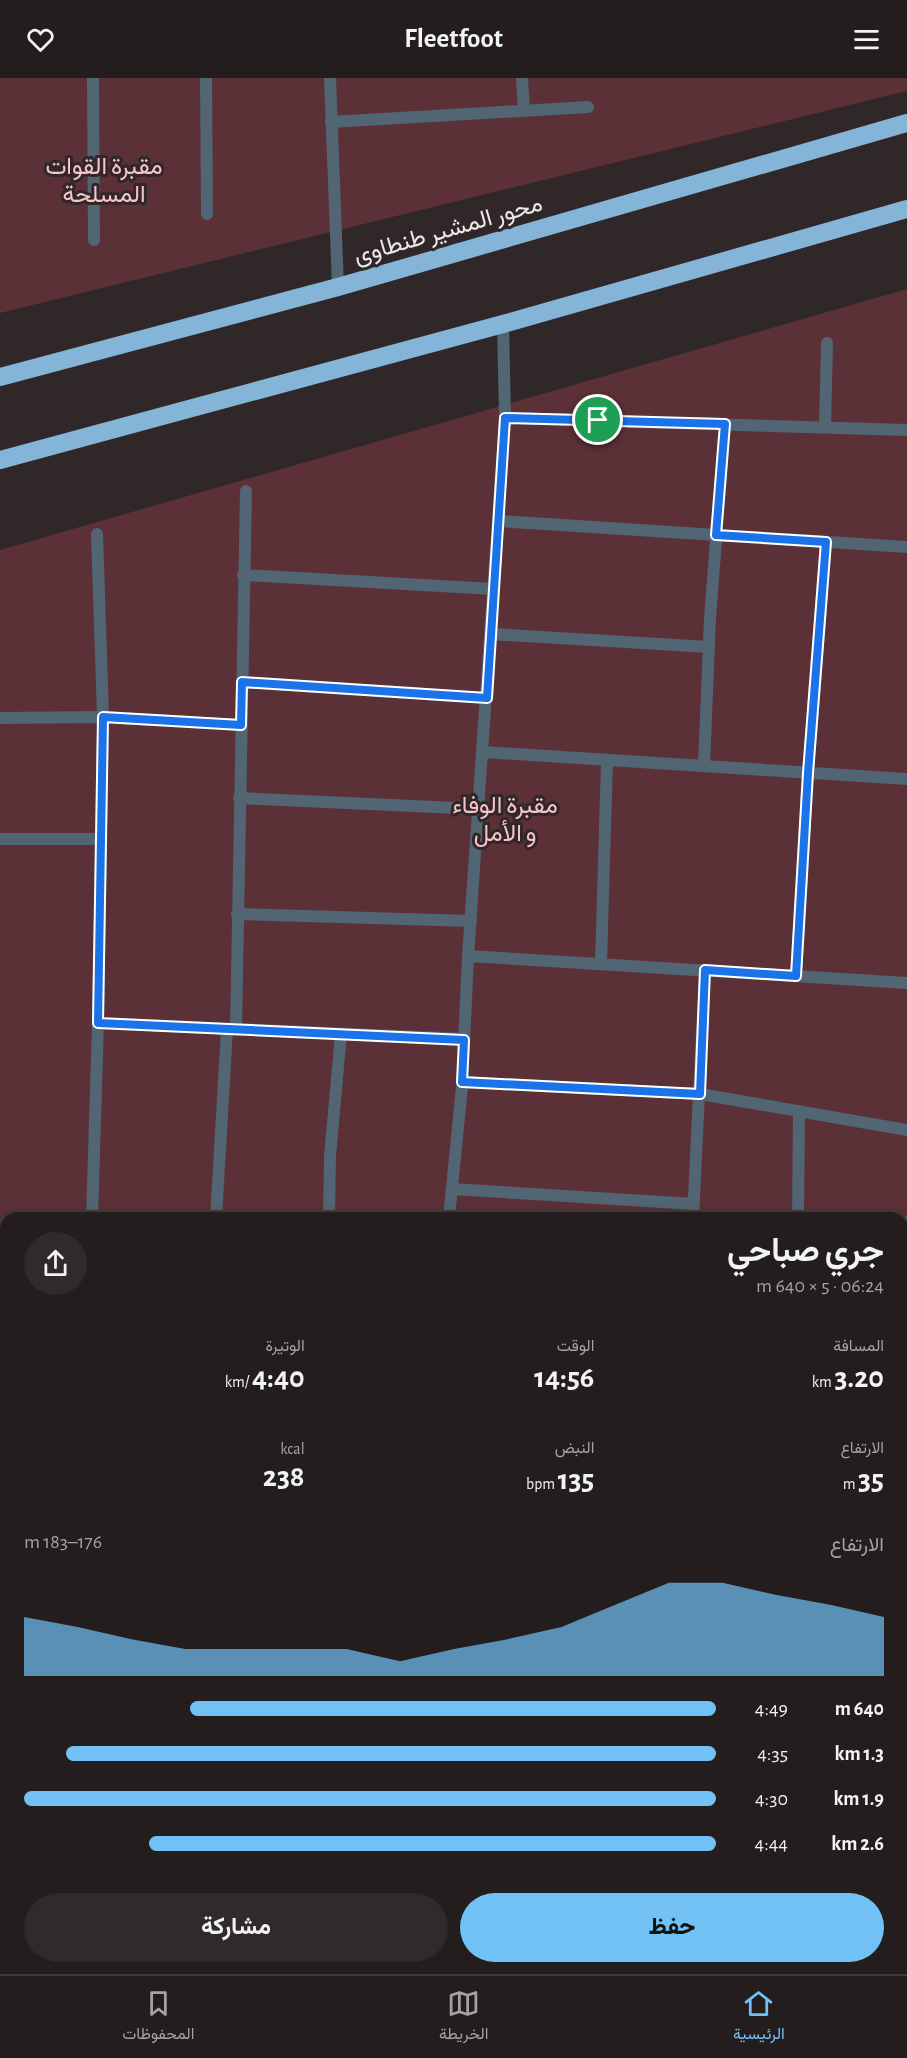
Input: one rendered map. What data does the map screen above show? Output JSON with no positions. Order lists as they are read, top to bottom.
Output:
{
  "streets": {
    "highway": ["محور المشير طنطاوى"]
  },
  "parks": ["مقبرة القوات المسلحة", "مقبرة الوفاء و الأمل"],
  "page": {
    "header": "Fleetfoot",
    "heading": ["جري صباحي", "06:24 · 5 × 640 m"],
    "stats": [
      ["المسافة", "3.20 km"],
      ["الوقت", "14:56"],
      ["الوتيرة", "4:40 /km"],
      ["الارتفاع", "35 m"],
      ["النبض", "135 bpm"],
      ["kcal", "238"]
    ],
    "chart": ["الارتفاع", "176–183 m"],
    "list": [
      {
        "name": "640 m",
        "note": "4:49"
      },
      {
        "name": "1.3 km",
        "note": "4:35"
      },
      {
        "name": "1.9 km",
        "note": "4:30"
      },
      {
        "name": "2.6 km",
        "note": "4:44"
      }
    ],
    "buttons": ["حفظ", "مشاركة"],
    "tabs": ["الرئيسية", "الخريطة", "المحفوظات"]
  }
}
